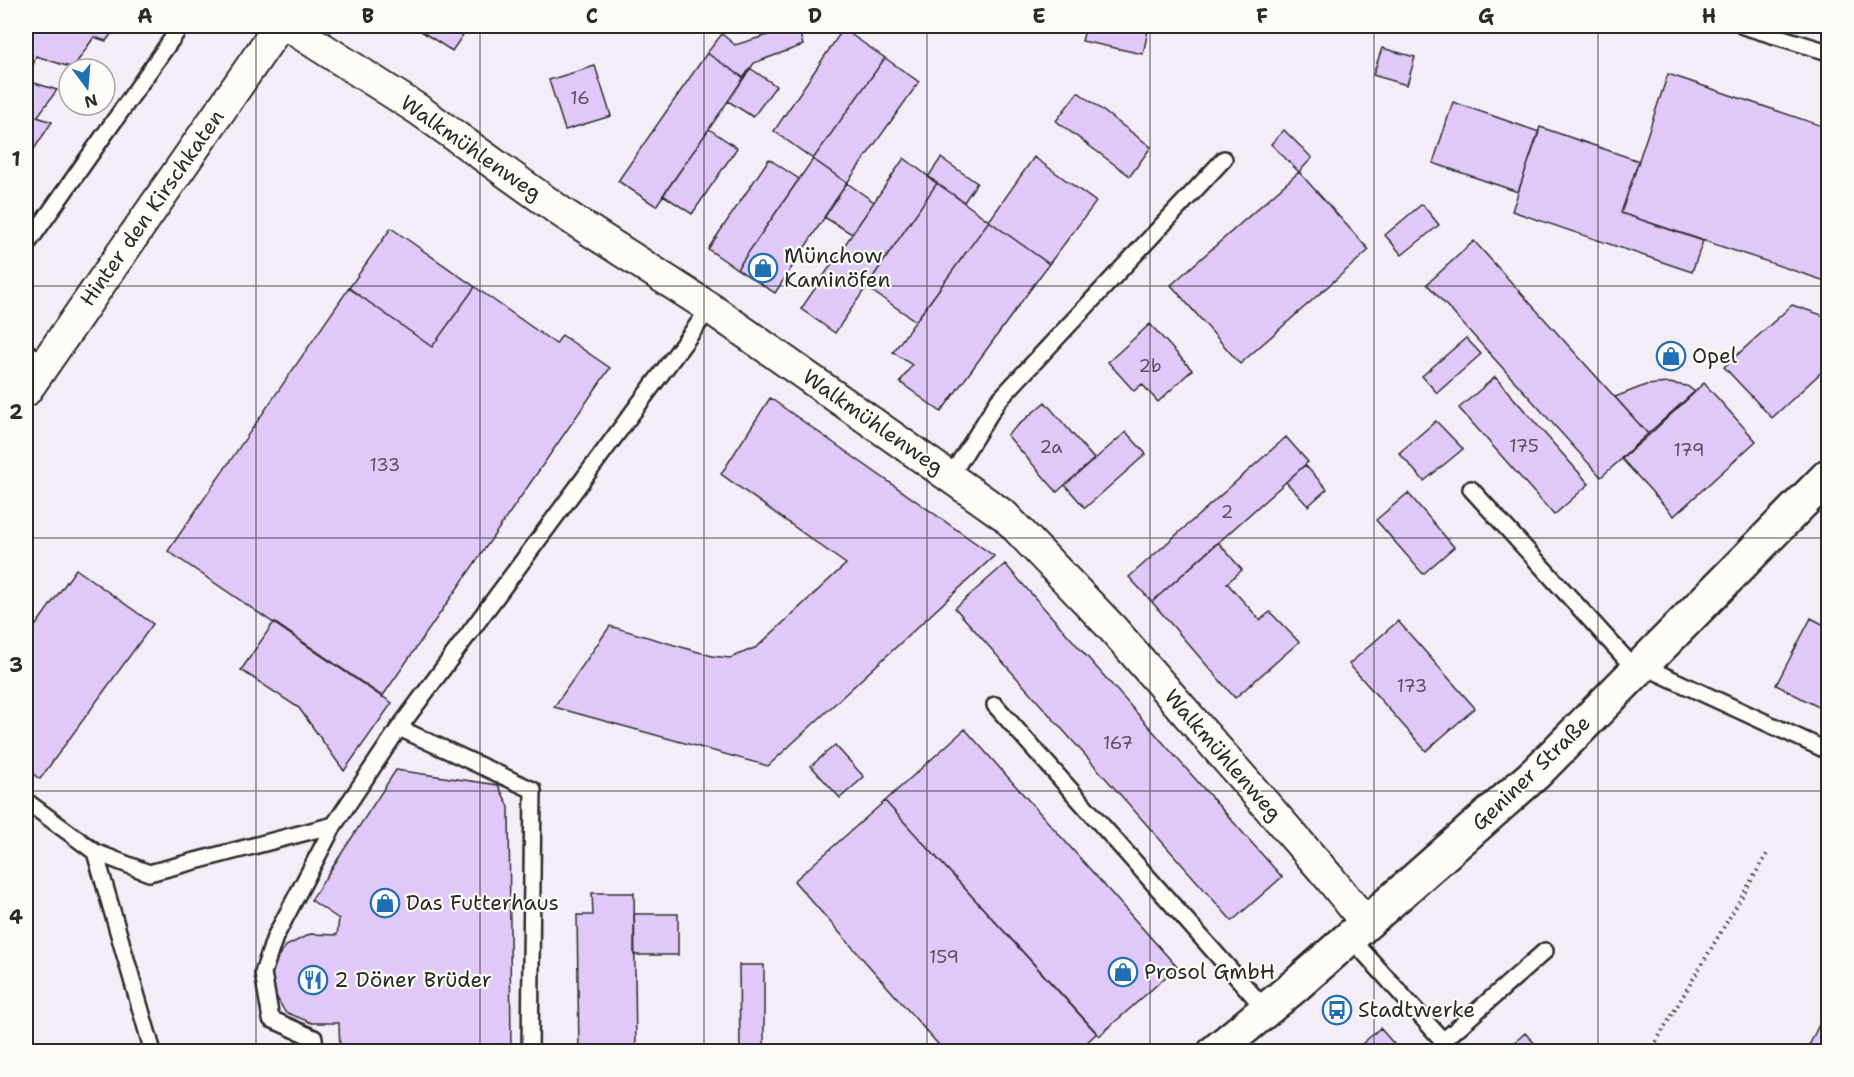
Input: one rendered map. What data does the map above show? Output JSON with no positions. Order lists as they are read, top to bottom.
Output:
{
  "streets": {
    "main road": ["Geniner Straße"],
    "street": ["Walkmühlenweg", "Hinter den Kirschkaten"]
  },
  "crossings": [
    ["Walkmühlenweg", "Geniner Straße"]
  ],
  "places": {
    "shop": [
      "Münchow Kaminöfen",
      "Opel",
      "Das Futterhaus",
      "Prosol GmbH"
    ],
    "restaurant": ["2 Döner Brüder"],
    "bus stop": ["Stadtwerke"]
  },
  "house_numbers": [
    "16",
    "2b",
    "175",
    "2a",
    "179",
    "133",
    "2",
    "173",
    "167",
    "159"
  ],
  "north": "bottom",
  "grid": {
    "columns": [
      "A",
      "B",
      "C",
      "D",
      "E",
      "F",
      "G",
      "H"
    ],
    "rows": [
      "1",
      "2",
      "3",
      "4"
    ]
  }
}
